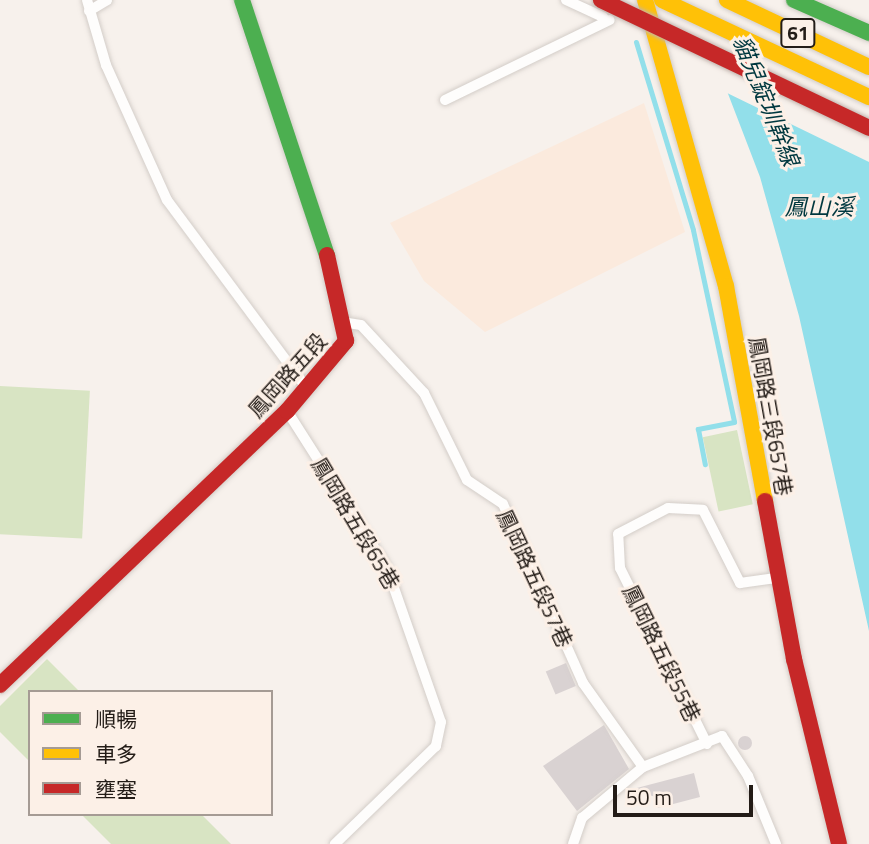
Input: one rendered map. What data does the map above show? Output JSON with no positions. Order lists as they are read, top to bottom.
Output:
{
  "streets": {
    "main road": ["61", "鳳岡路五段", "鳳岡路三段657巷"],
    "lane": ["鳳岡路五段65巷", "鳳岡路五段57巷", "鳳岡路五段55巷"]
  },
  "crossings": [
    ["鳳岡路五段", "鳳岡路五段65巷"],
    ["鳳岡路五段", "鳳岡路五段57巷"],
    ["鳳岡路三段657巷", "鳳岡路五段55巷"],
    ["鳳岡路五段57巷", "鳳岡路五段55巷"]
  ],
  "water": ["貓兒錠圳幹線", "鳳山溪"],
  "legend": ["順暢", "車多", "壅塞"],
  "scale_bar": "50 m"
}
